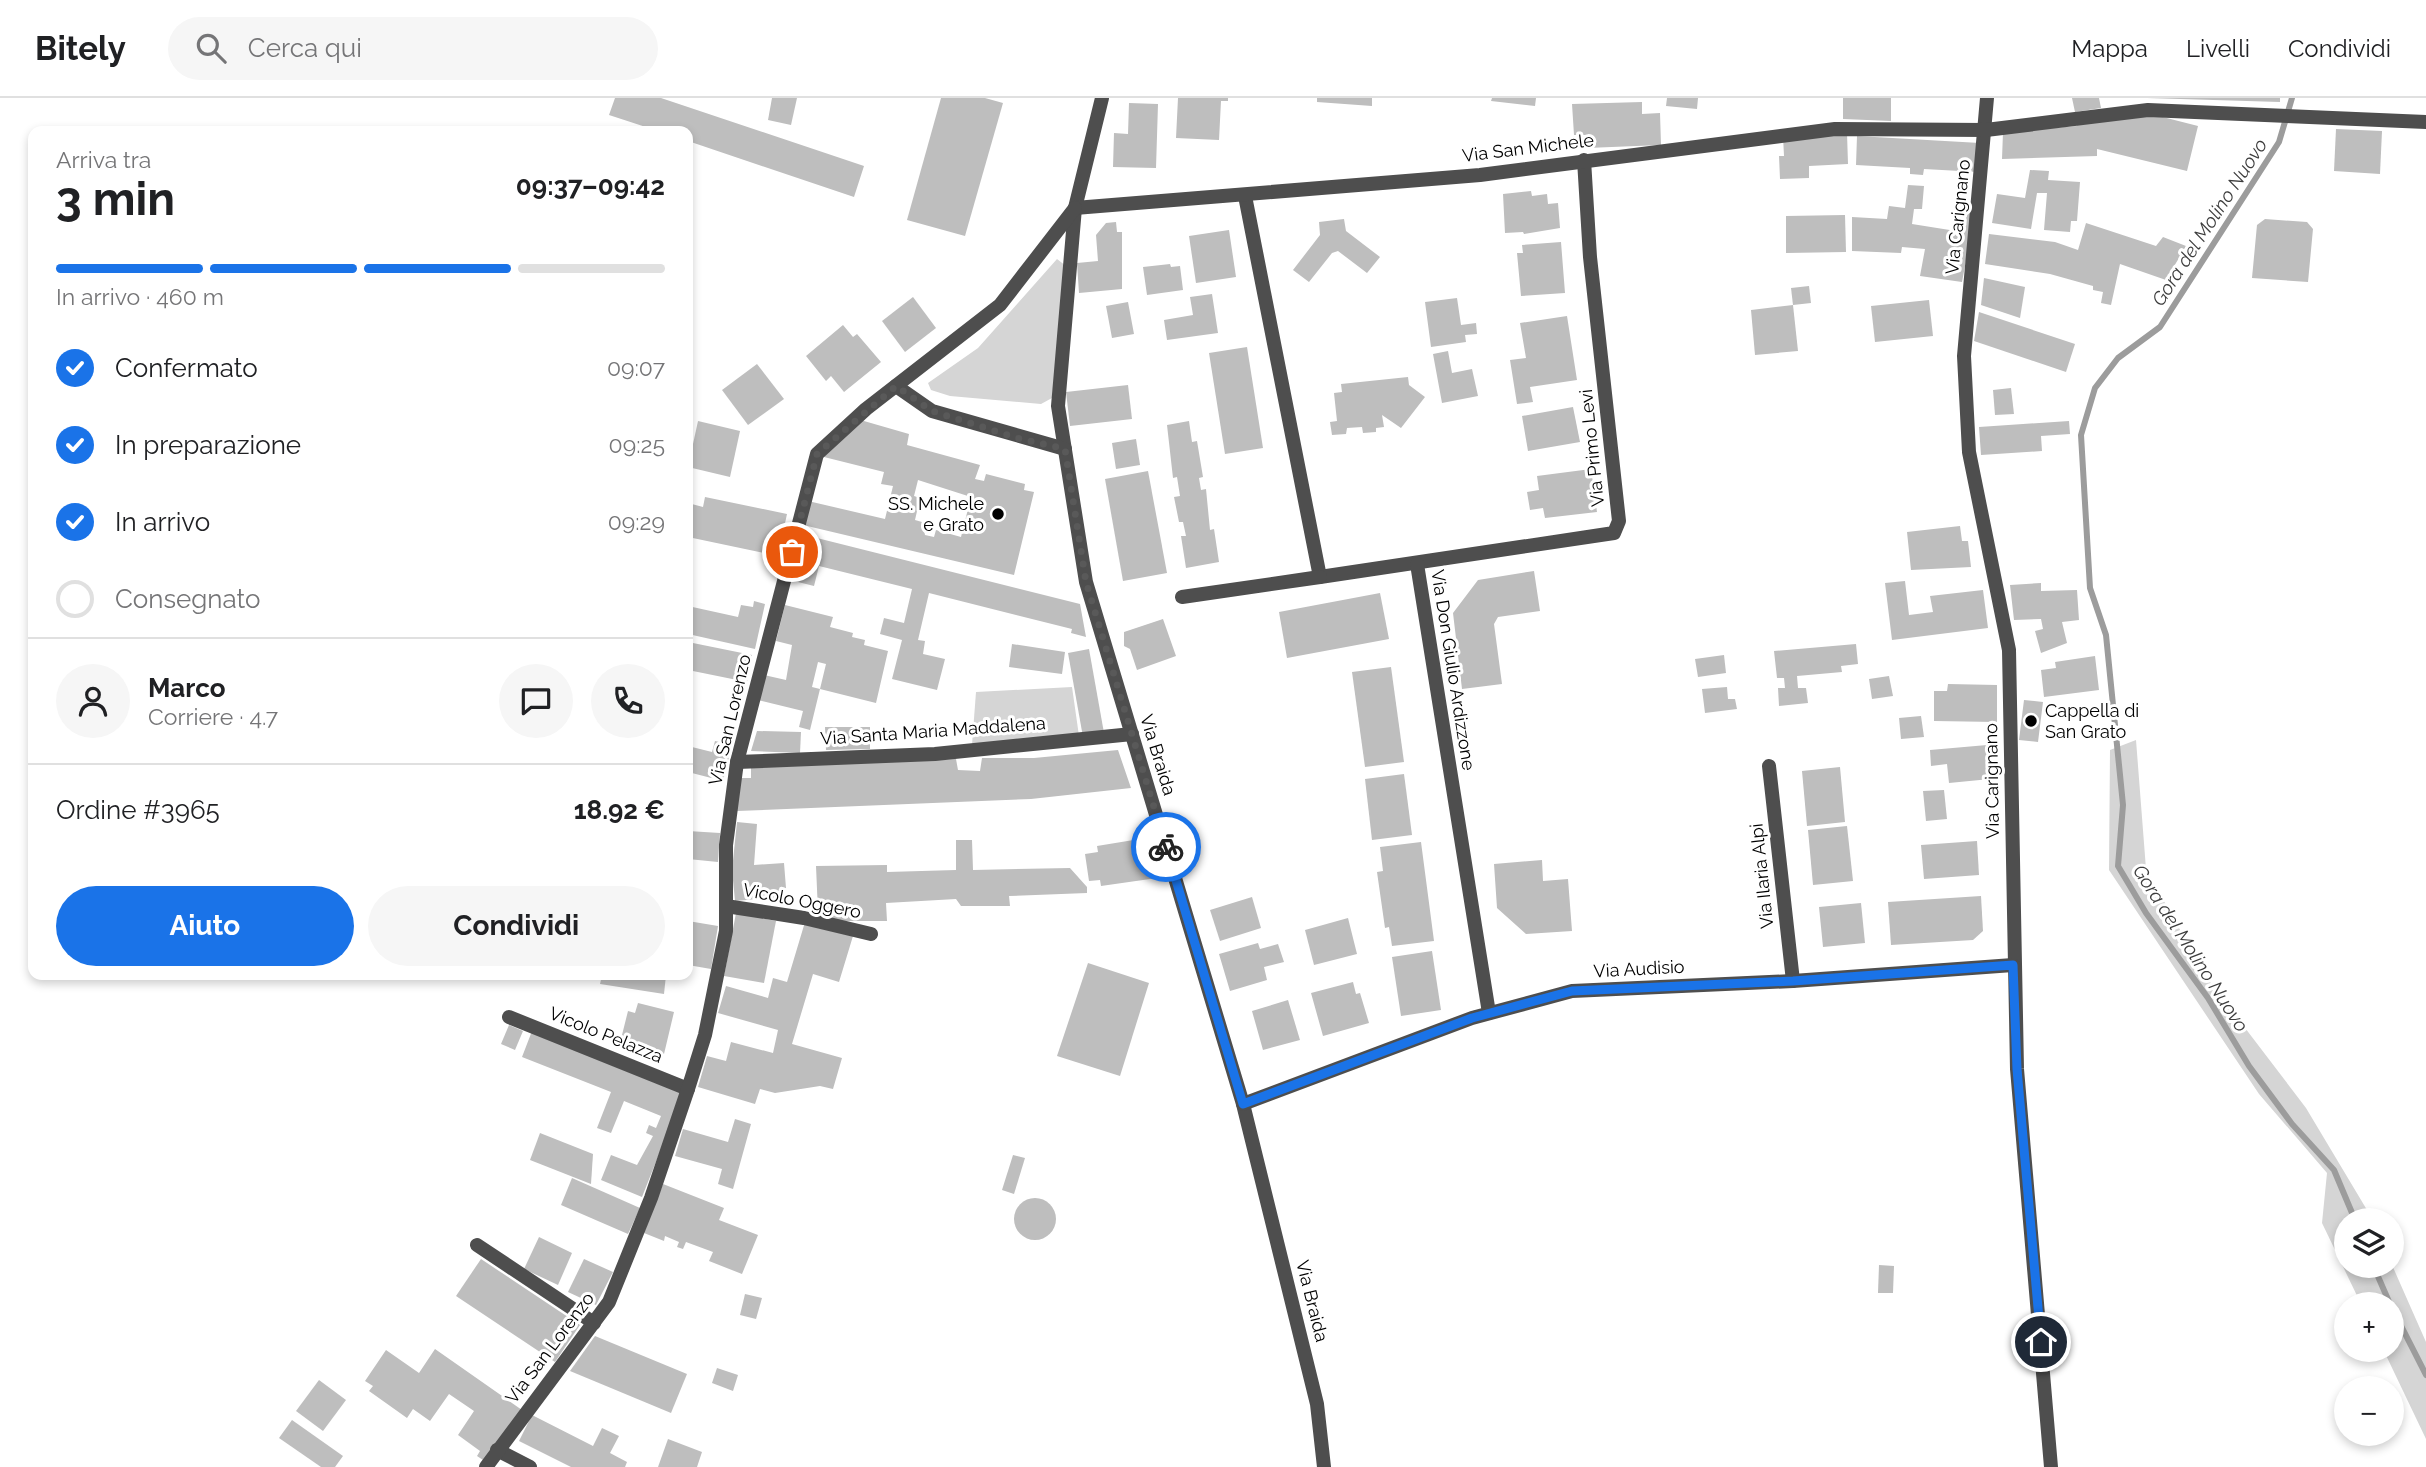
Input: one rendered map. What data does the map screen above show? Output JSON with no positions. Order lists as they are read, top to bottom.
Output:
{
  "streets": {
    "street": [
      "Via San Michele",
      "Via Carignano",
      "Via Primo Levi",
      "Via Don Giulio Ardizzone",
      "Via San Lorenzo",
      "Via Santa Maria Maddalena",
      "Via Braida",
      "Via Ilaria Alpi",
      "Vicolo Oggero",
      "Via Audisio",
      "Vicolo Pelazza"
    ]
  },
  "crossings": [
    ["Via San Michele", "Via Carignano"],
    ["Via San Michele", "Via Primo Levi"],
    ["Via San Michele", "Via San Lorenzo"],
    ["Via San Michele", "Via Braida"],
    ["Via Carignano", "Via Audisio"],
    ["Via Primo Levi", "Via Don Giulio Ardizzone"],
    ["Via Don Giulio Ardizzone", "Via Audisio"],
    ["Via San Lorenzo", "Via Santa Maria Maddalena"],
    ["Via San Lorenzo", "Via Braida"],
    ["Via San Lorenzo", "Vicolo Oggero"],
    ["Via San Lorenzo", "Vicolo Pelazza"],
    ["Via Santa Maria Maddalena", "Via Braida"],
    ["Via Braida", "Via Audisio"],
    ["Via Ilaria Alpi", "Via Audisio"]
  ],
  "water": ["Gora del Molino Nuovo"],
  "places": ["SS. Michele e Grato", "Cappella di San Grato"],
  "page": {
    "header": "Bitely",
    "search": "Cerca qui",
    "nav": ["Mappa", "Livelli", "Condividi"],
    "heading": ["3 min", "Arriva tra", "09:37–09:42"],
    "panel": [
      "Marco",
      "Corriere · 4.7",
      "Ordine #3965",
      "18.92 €"
    ],
    "bar": "In arrivo · 460 m",
    "list": [
      ["Confermato", "09:07"],
      ["In preparazione", "09:25"],
      ["In arrivo", "09:29"],
      "Consegnato"
    ],
    "buttons": ["Aiuto", "Condividi"],
    "map_buttons": ["+", "−"]
  }
}
